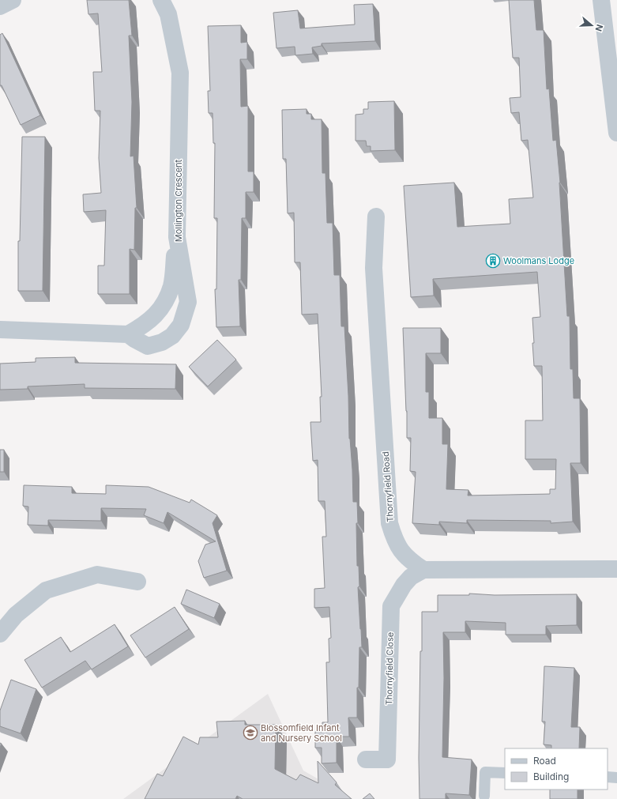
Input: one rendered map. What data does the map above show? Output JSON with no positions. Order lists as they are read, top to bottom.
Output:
{
  "streets": {
    "street": ["Mollington Crescent", "Thornyfield Road", "Thornyfield Close"]
  },
  "crossings": [
    ["Thornyfield Road", "Thornyfield Close"]
  ],
  "places": {
    "building": ["Woolmans Lodge"],
    "school or university": ["Blossomfield Infant and Nursery School"]
  },
  "legend": ["Road", "Building"],
  "north": "right"
}
